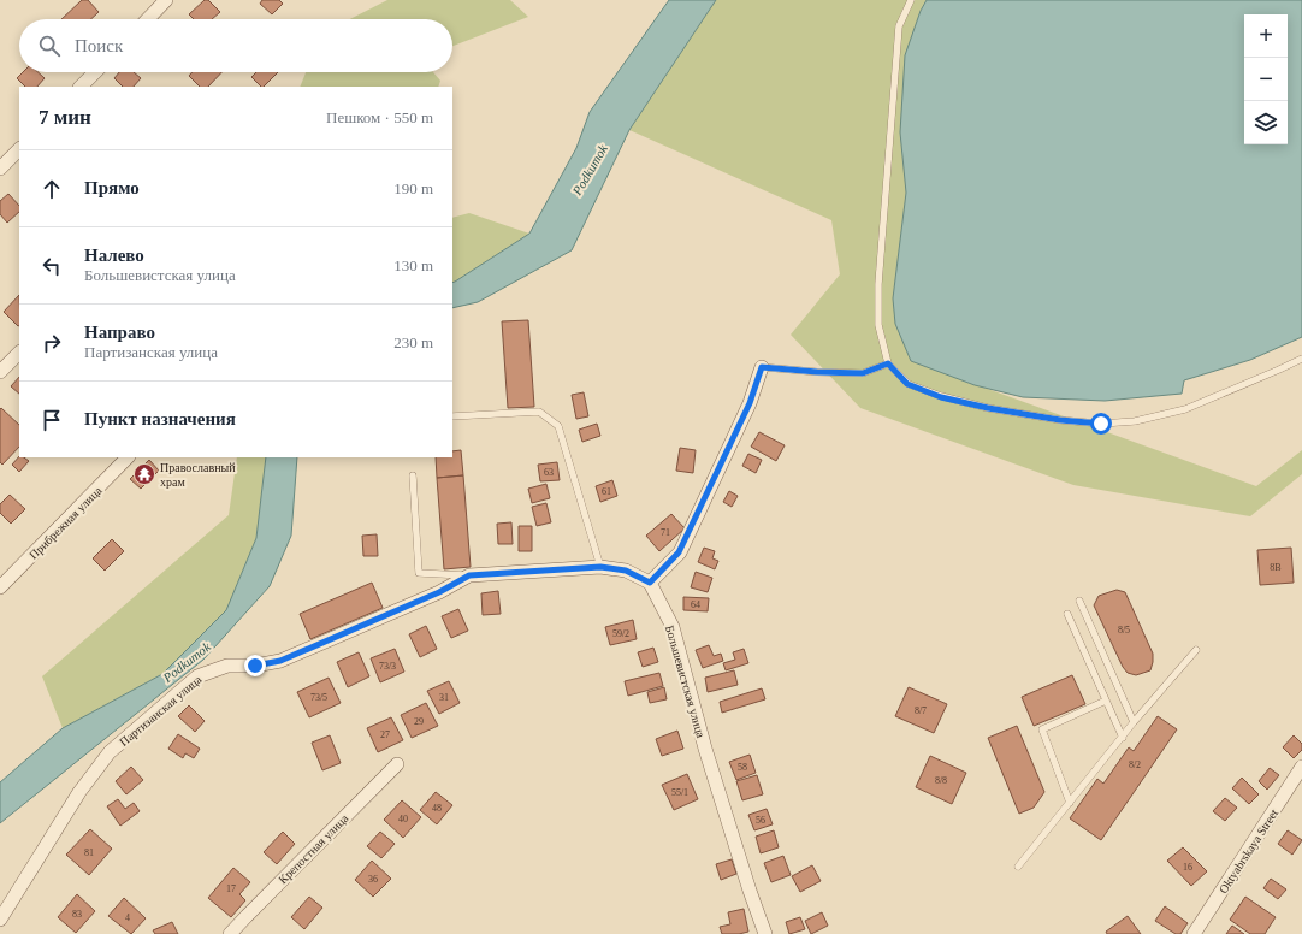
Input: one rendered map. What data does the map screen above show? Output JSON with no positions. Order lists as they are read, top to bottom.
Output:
{
  "streets": {
    "street": [
      "Прибрежная улица",
      "Большевистская улица",
      "Партизанская улица",
      "Крепостная улица",
      "Oktyabrskaya Street"
    ]
  },
  "crossings": [
    ["Большевистская улица", "Партизанская улица"]
  ],
  "water": ["Podkumok"],
  "places": {
    "temple": ["Православный храм"]
  },
  "house_numbers": [
    "63",
    "61",
    "71",
    "8В",
    "64",
    "8/5",
    "59/2",
    "73/3",
    "73/5",
    "31",
    "8/7",
    "29",
    "27",
    "8/2",
    "58",
    "8/8",
    "55/1",
    "48",
    "40",
    "56",
    "81",
    "16",
    "36",
    "17",
    "83",
    "4"
  ],
  "page": {
    "map_buttons": ["+", "−"],
    "search": "Поиск",
    "heading": ["7 мин", "Пешком · 550 m"],
    "list": [
      ["Прямо", "190 m"],
      ["Налево", "Большевистская улица", "130 m"],
      ["Направо", "Партизанская улица", "230 m"],
      "Пункт назначения"
    ]
  }
}
